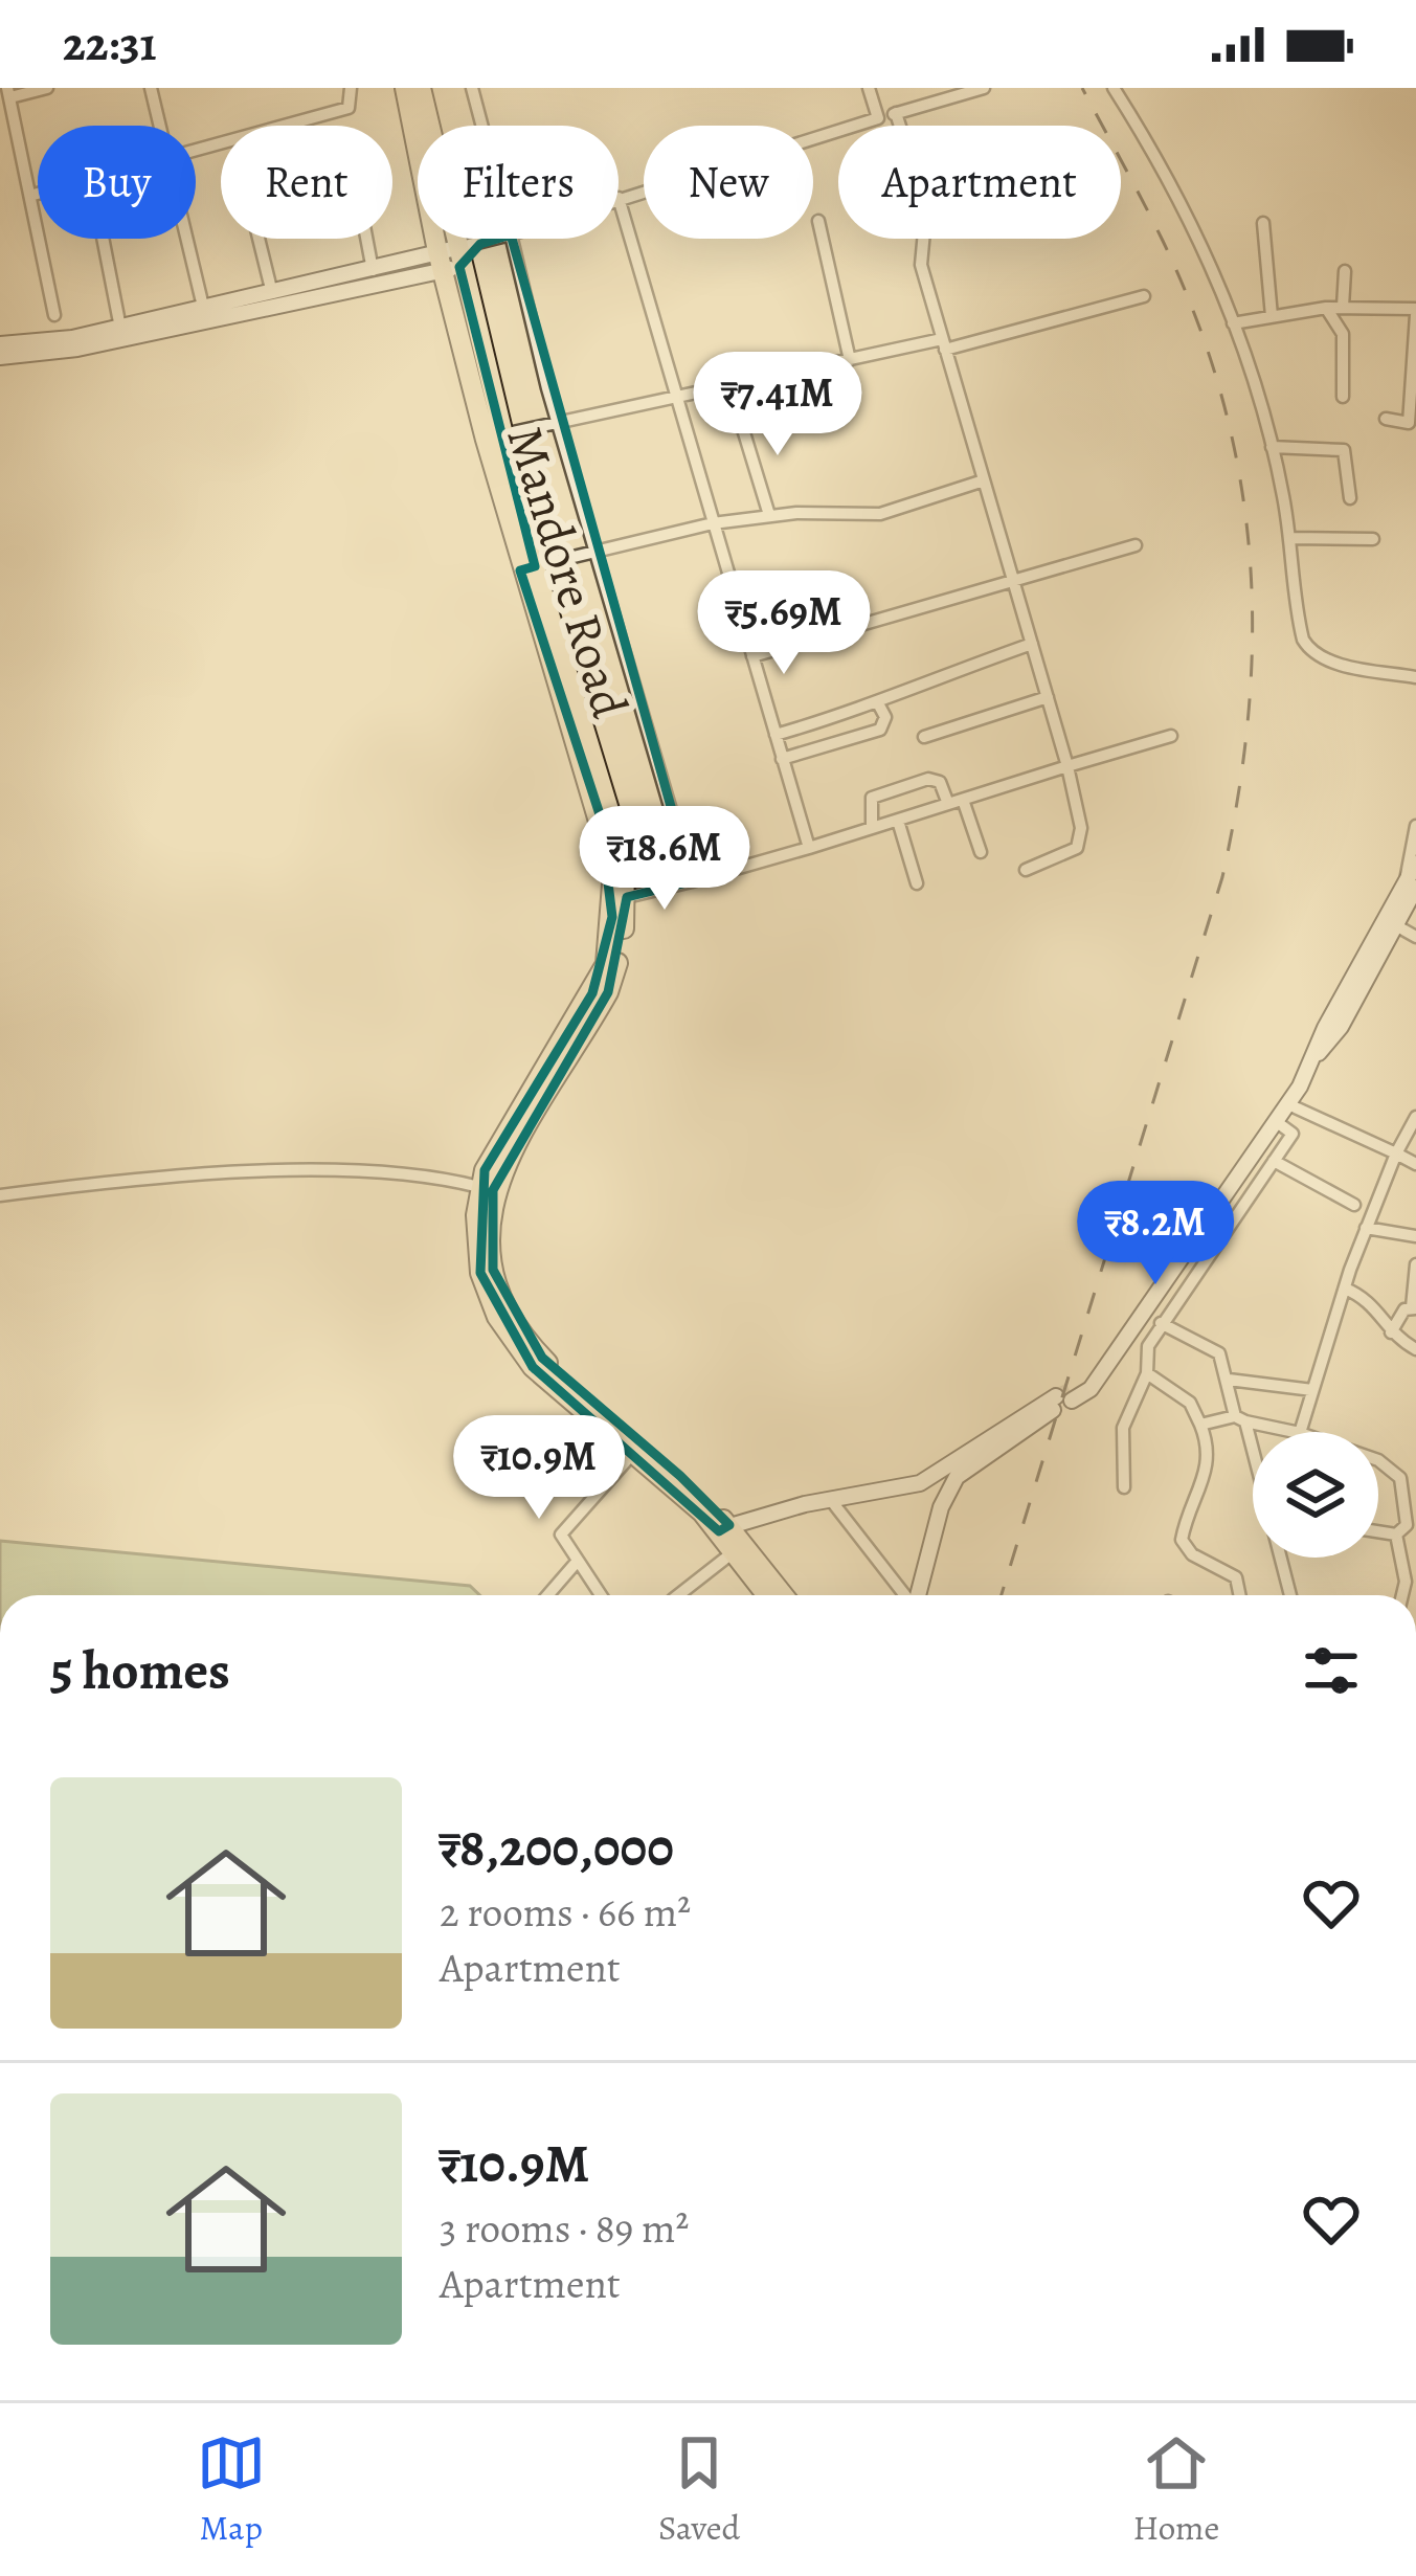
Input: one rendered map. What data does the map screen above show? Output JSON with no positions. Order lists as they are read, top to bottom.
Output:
{
  "streets": {
    "highway": ["Mandore Road"]
  },
  "page": {
    "status": "22:31",
    "chip": [
      "Buy",
      "Rent",
      "Filters",
      "New",
      "Apartment"
    ],
    "price": [
      "₹7.41M",
      "₹5.69M",
      "₹18.6M",
      "₹8.2M",
      "₹10.9M"
    ],
    "heading": "5 homes",
    "list": [
      {
        "name": "₹8,200,000",
        "note": "2 rooms · 66 m² · Apartment"
      },
      {
        "name": "₹10.9M",
        "note": "3 rooms · 89 m² · Apartment"
      }
    ],
    "tabs": ["Map", "Saved", "Home"]
  }
}
